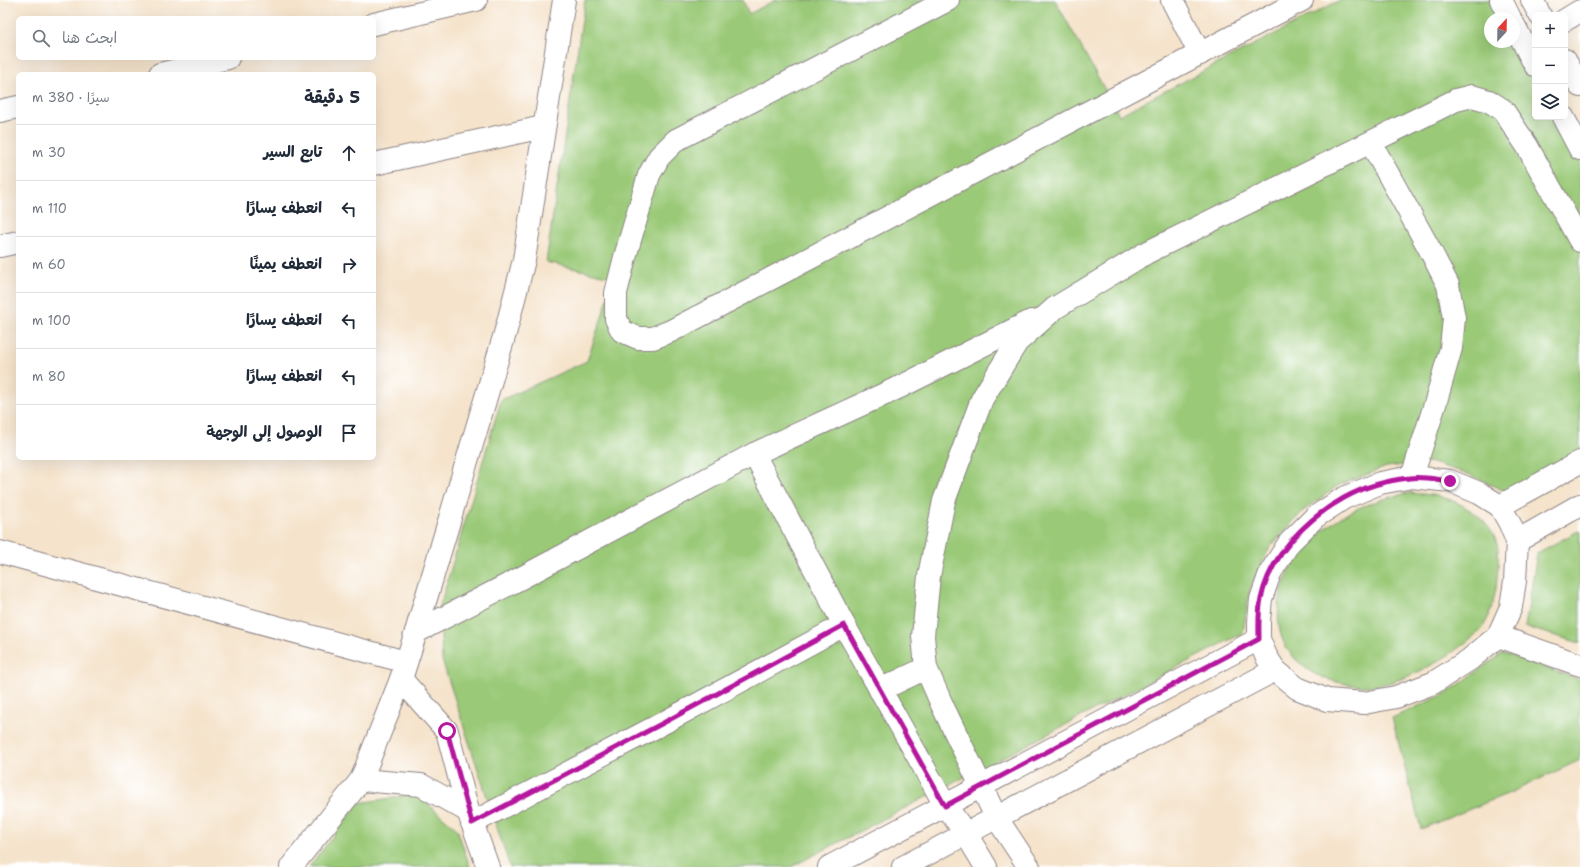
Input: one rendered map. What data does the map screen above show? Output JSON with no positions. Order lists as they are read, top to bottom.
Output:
{
  "north": "top",
  "page": {
    "map_buttons": ["+", "−"],
    "search": "ابحث هنا",
    "heading": ["5 دقيقة", "سيرًا · 380 m"],
    "list": [
      ["تابع السير", "30 m"],
      ["انعطف يسارًا", "110 m"],
      ["انعطف يمينًا", "60 m"],
      ["انعطف يسارًا", "100 m"],
      ["انعطف يسارًا", "80 m"],
      "الوصول إلى الوجهة"
    ]
  }
}
